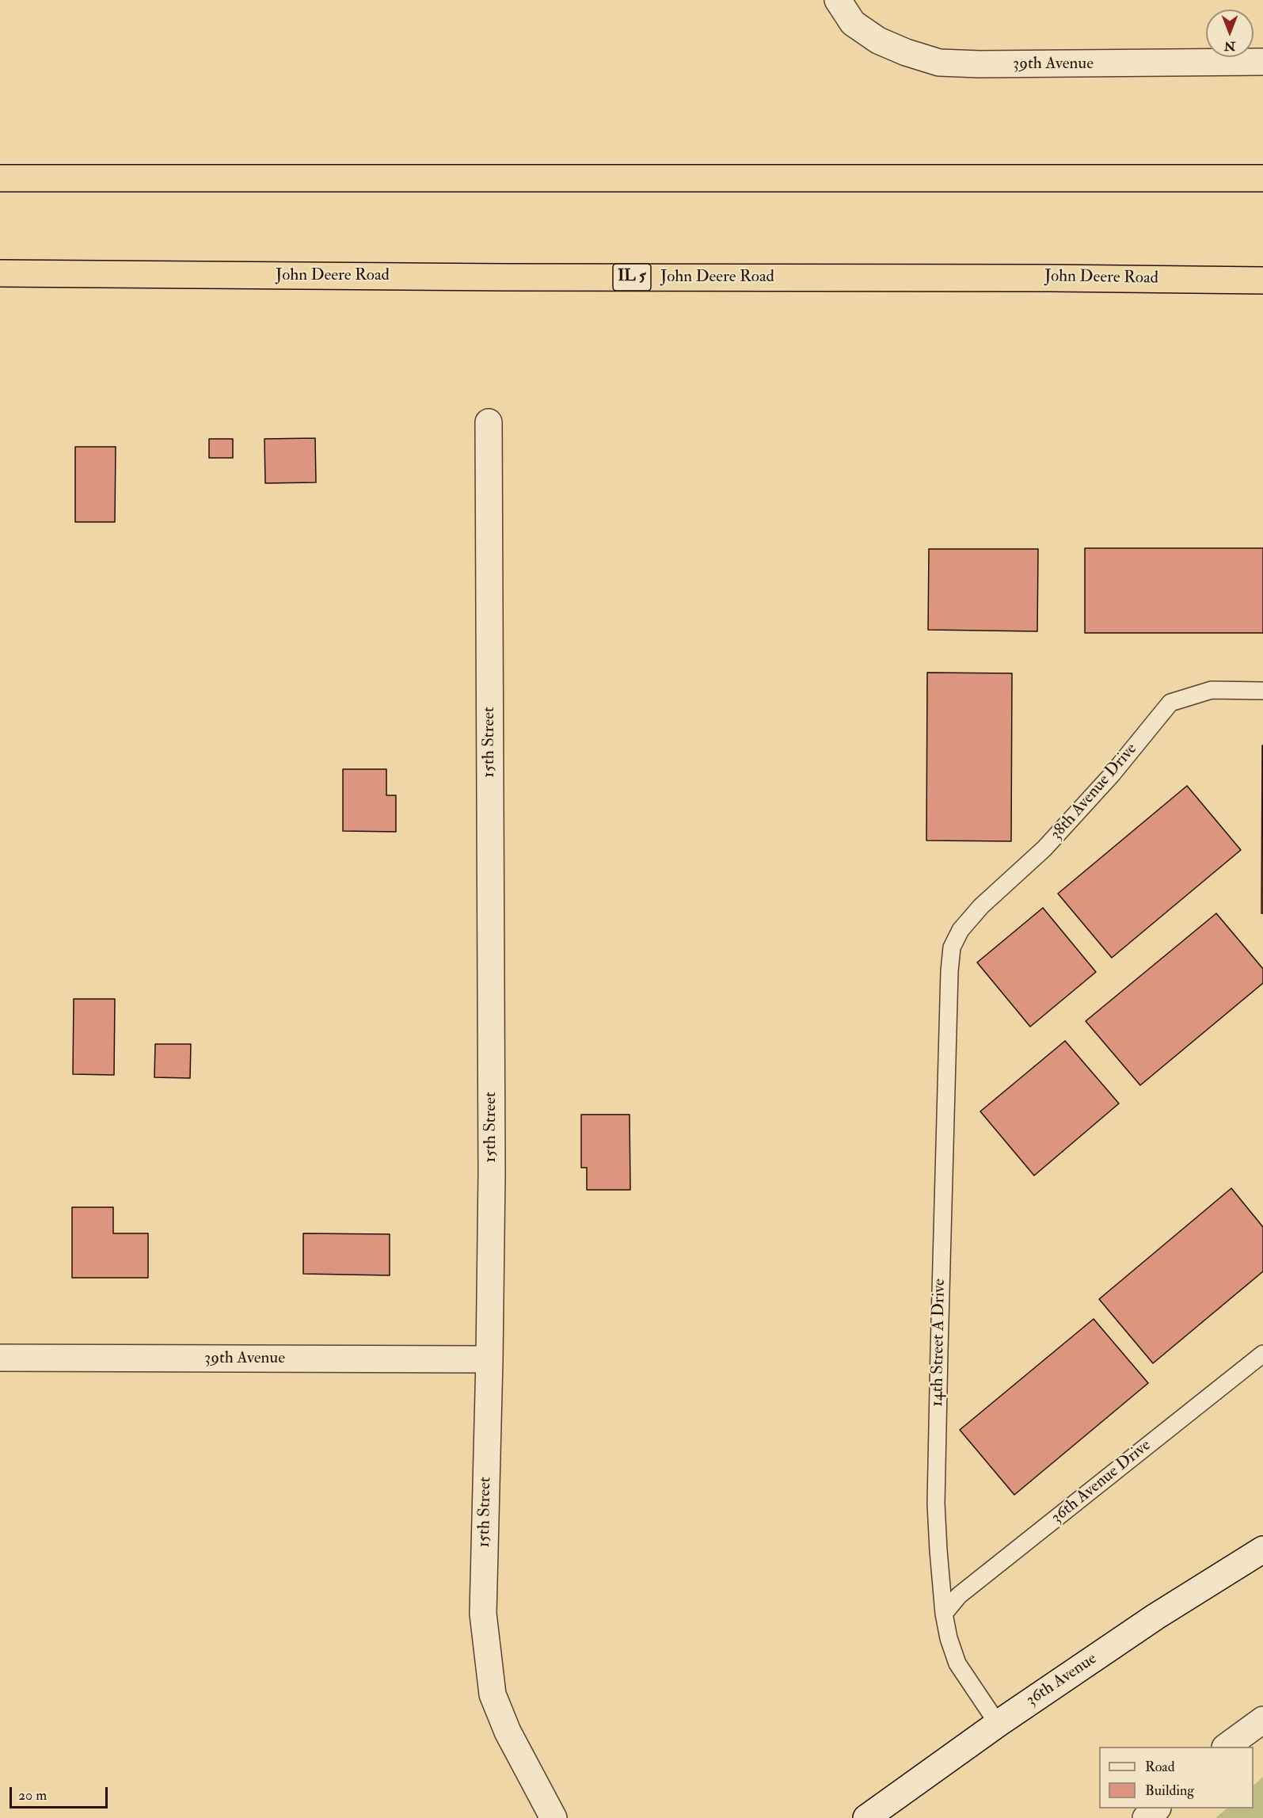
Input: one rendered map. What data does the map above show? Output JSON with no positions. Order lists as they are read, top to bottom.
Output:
{
  "streets": {
    "highway": ["John Deere Road", "IL 5"],
    "street": ["39th Avenue", "15th Street", "36th Avenue"],
    "lane": ["38th Avenue Drive", "14th Street A Drive", "36th Avenue Drive"]
  },
  "crossings": [
    ["39th Avenue", "15th Street"],
    ["38th Avenue Drive", "14th Street A Drive"],
    ["14th Street A Drive", "36th Avenue Drive"],
    ["14th Street A Drive", "36th Avenue"]
  ],
  "legend": ["Road", "Building"],
  "scale_bar": "20 m",
  "north": "bottom"
}
